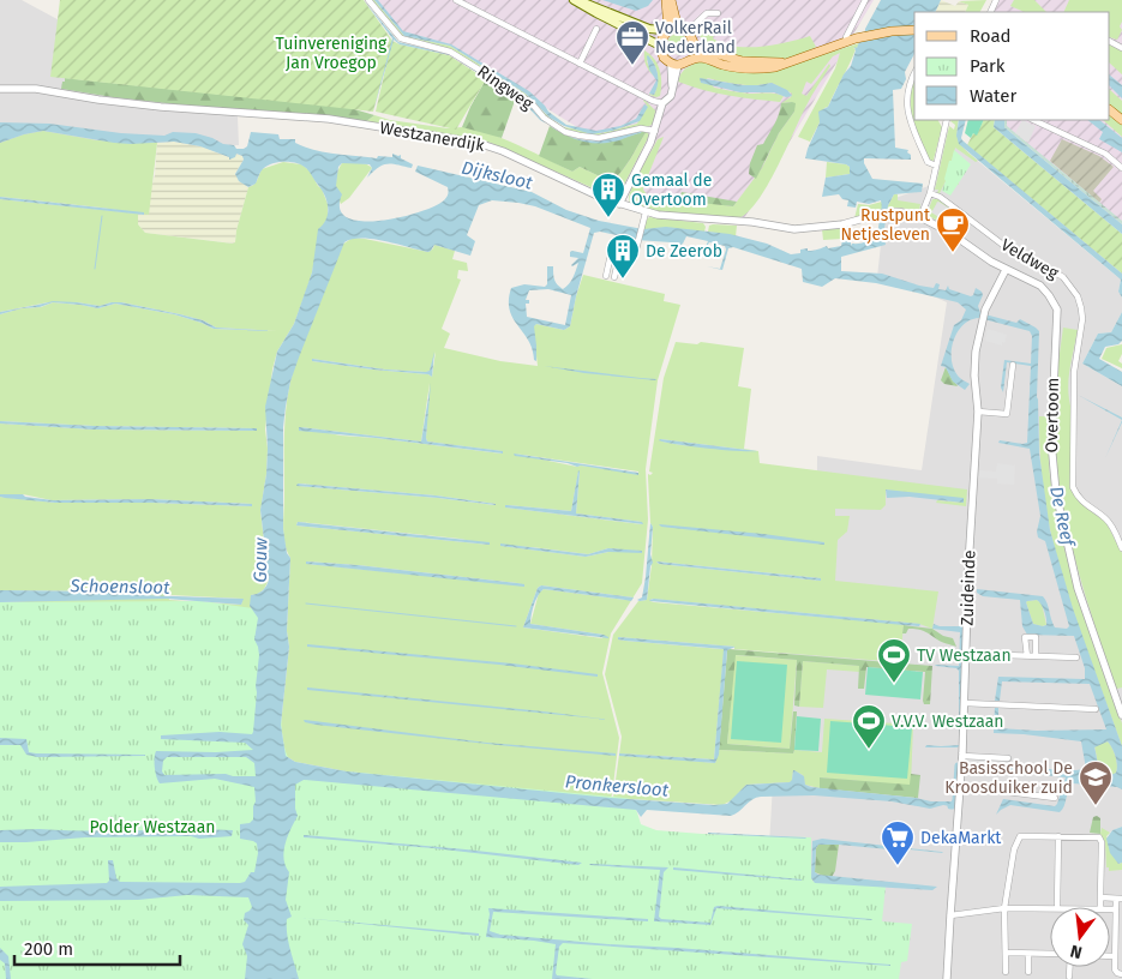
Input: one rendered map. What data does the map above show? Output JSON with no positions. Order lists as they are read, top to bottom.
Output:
{
  "streets": {
    "street": [
      "Ringweg",
      "Westzanerdijk",
      "Veldweg",
      "Overtoom",
      "Zuideinde"
    ]
  },
  "crossings": [
    ["Westzanerdijk", "Overtoom"],
    ["Overtoom", "Zuideinde"]
  ],
  "water": [
    "Dijksloot",
    "De Reef",
    "Gouw",
    "Schoensloot",
    "Pronkersloot"
  ],
  "parks": ["Tuinvereniging Jan Vroegop", "Polder Westzaan"],
  "places": {
    "office": ["VolkerRail Nederland"],
    "building": ["Gemaal de Overtoom", "De Zeerob"],
    "cafe": ["Rustpunt Netjesleven"],
    "sports": ["TV Westzaan", "V.V.V. Westzaan"],
    "school or university": ["Basisschool De Kroosduiker zuid"],
    "supermarket": ["DekaMarkt"]
  },
  "legend": ["Road", "Park", "Water"],
  "scale_bar": "200 m",
  "north": "bottom"
}
